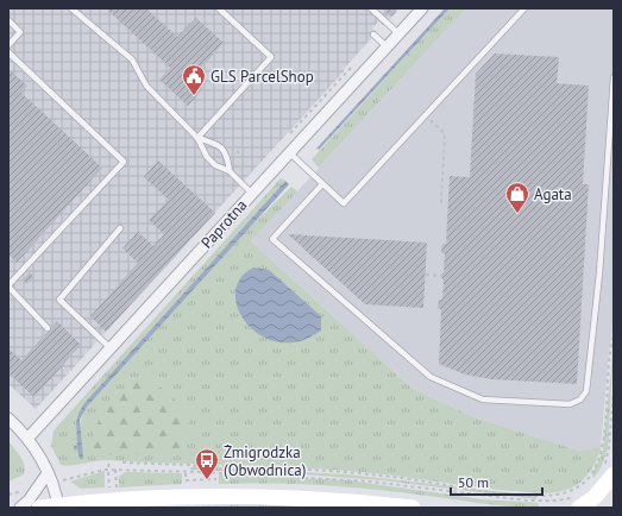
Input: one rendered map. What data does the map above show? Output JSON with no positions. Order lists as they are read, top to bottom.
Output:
{
  "streets": {
    "street": ["Paprotna"]
  },
  "places": {
    "public building": ["GLS ParcelShop"],
    "shop": ["Agata"],
    "bus stop": ["Żmigrodzka (Obwodnica)"]
  },
  "scale_bar": "50 m"
}
